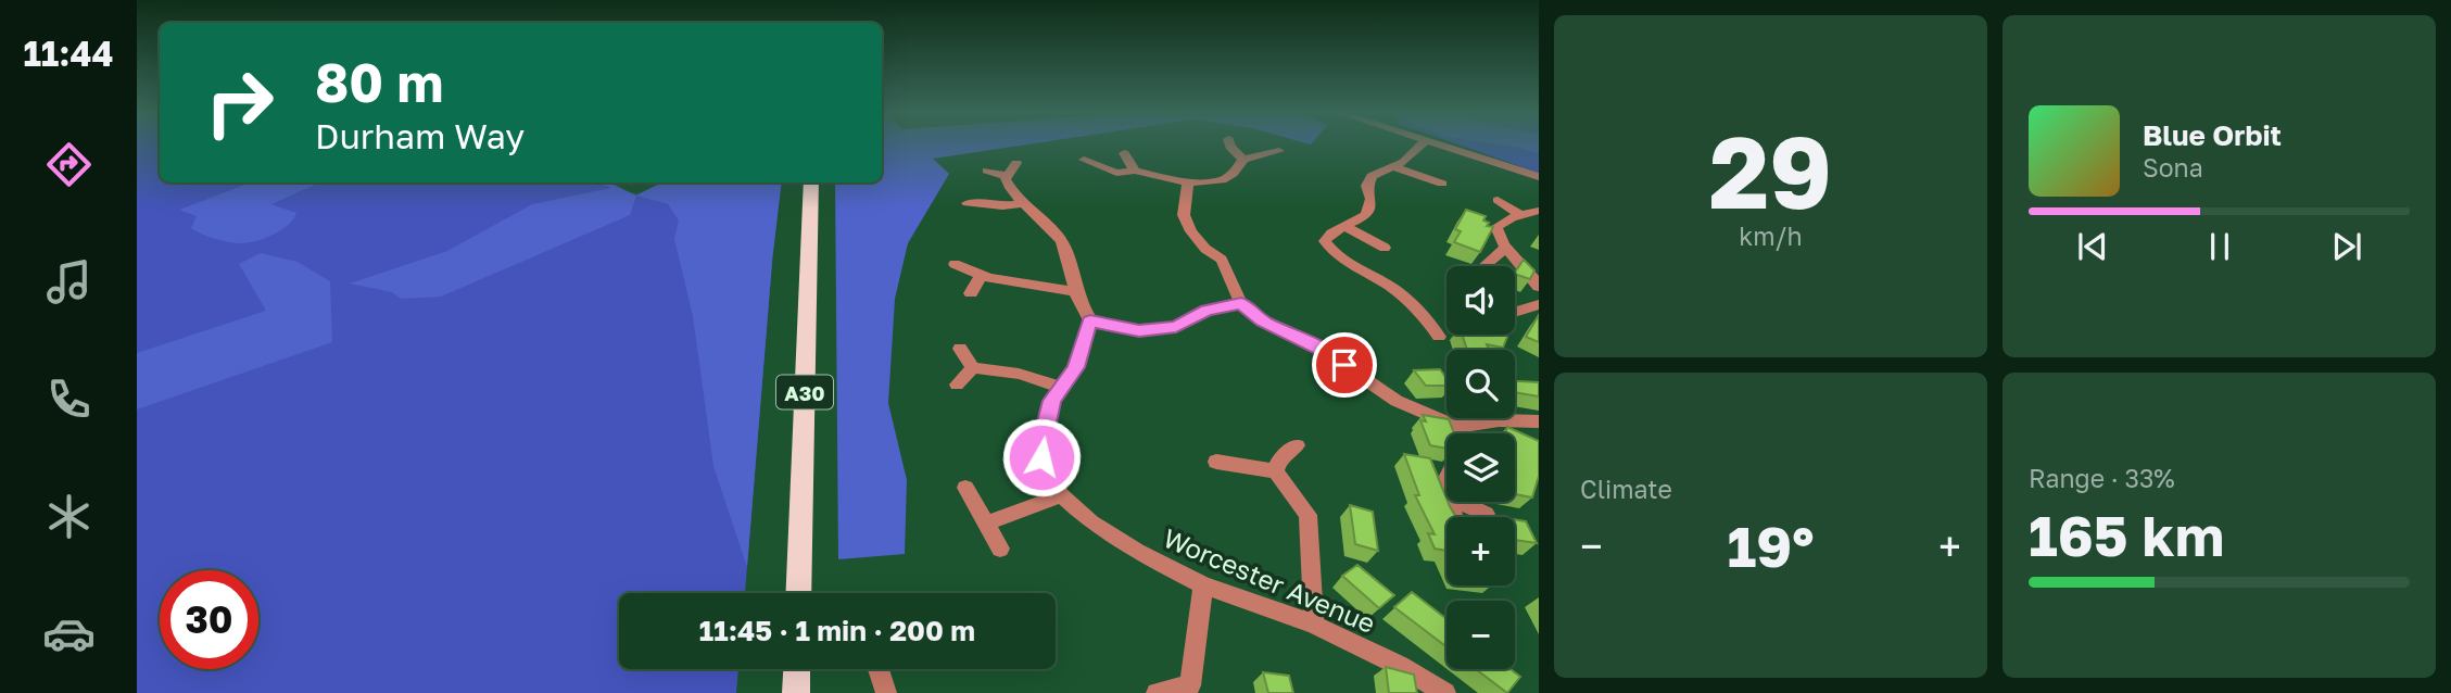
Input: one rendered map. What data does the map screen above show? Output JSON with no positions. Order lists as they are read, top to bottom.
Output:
{
  "streets": {
    "main road": ["A30"],
    "street": ["Worcester Avenue"]
  },
  "page": {
    "tabs": "11:44",
    "tile": [
      ["29", "km/h"],
      "Climate",
      ["Range · 33%", "165 km"]
    ],
    "turn": ["80 m", "Durham Way"],
    "song": ["Blue Orbit", "Sona"],
    "map_buttons": ["+", "−"],
    "heat": ["−", "19°", "+"],
    "limit": "30",
    "trip": "11:45 · 1 min · 200 m"
  }
}
